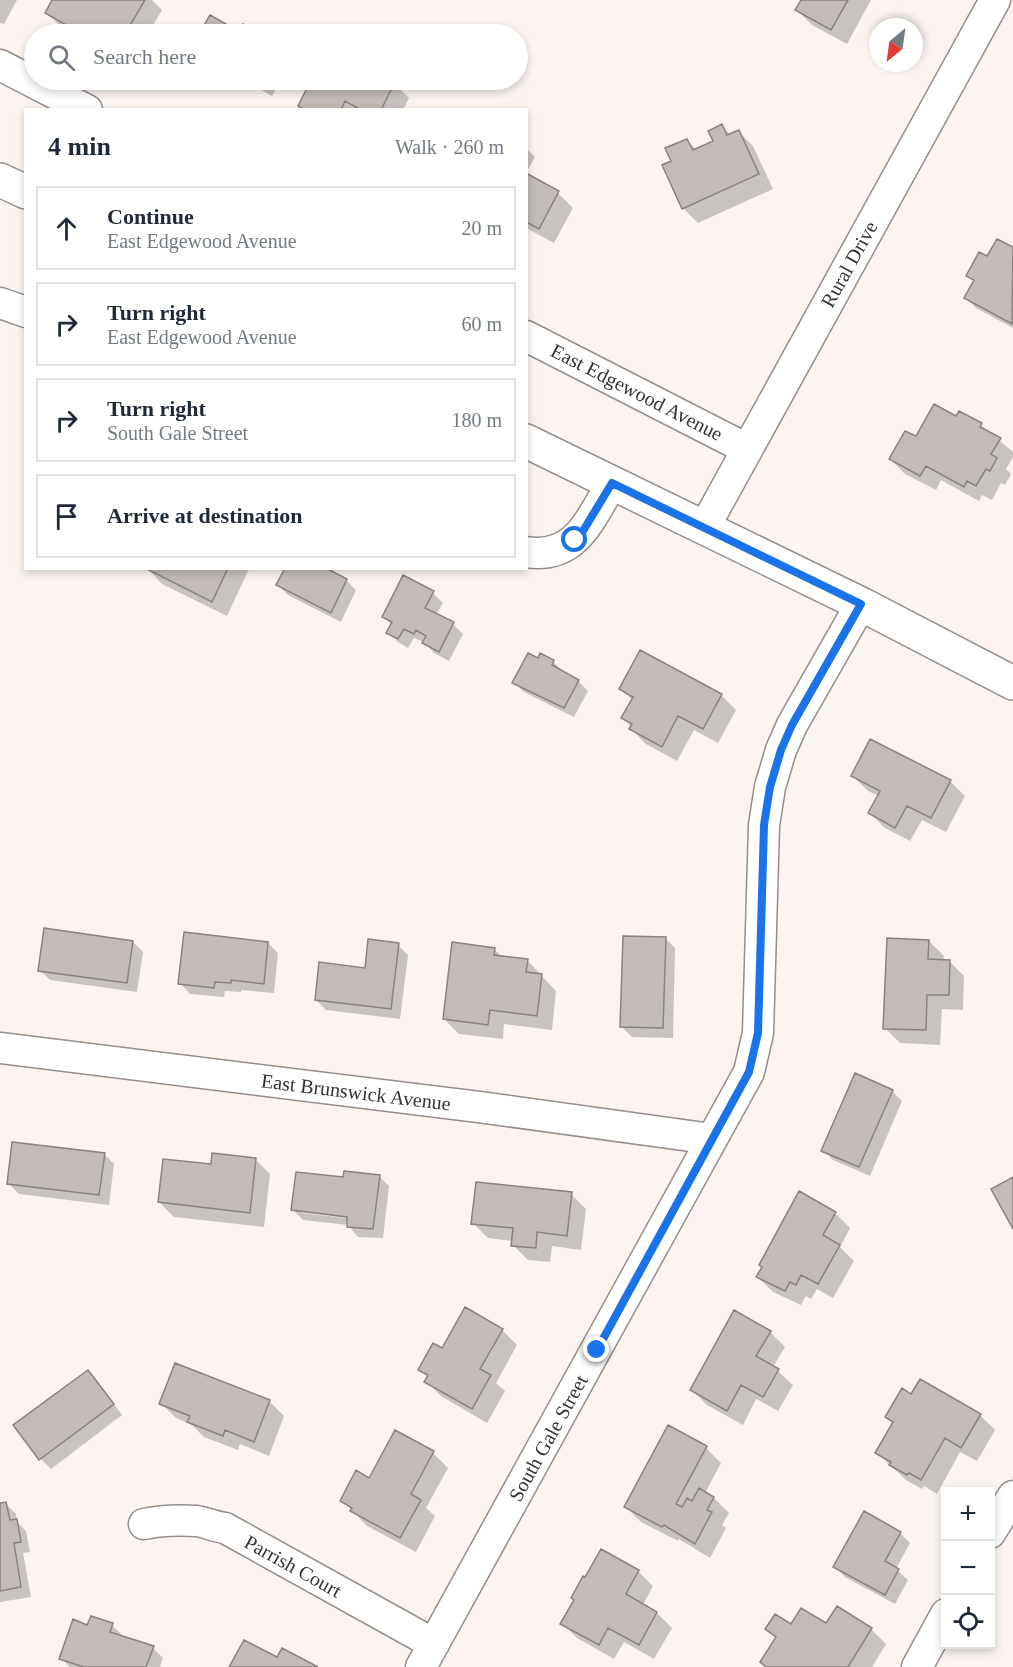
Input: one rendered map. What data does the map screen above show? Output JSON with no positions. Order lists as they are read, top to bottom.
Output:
{
  "streets": {
    "street": [
      "Rural Drive",
      "East Edgewood Avenue",
      "East Brunswick Avenue",
      "South Gale Street",
      "Parrish Court"
    ]
  },
  "crossings": [
    ["Rural Drive", "East Edgewood Avenue"],
    ["East Brunswick Avenue", "South Gale Street"],
    ["South Gale Street", "Parrish Court"]
  ],
  "north": "bottom left",
  "page": {
    "search": "Search here",
    "heading": ["4 min", "Walk · 260 m"],
    "list": [
      ["Continue", "East Edgewood Avenue", "20 m"],
      ["Turn right", "East Edgewood Avenue", "60 m"],
      ["Turn right", "South Gale Street", "180 m"],
      "Arrive at destination"
    ],
    "map_buttons": ["+", "−"]
  }
}
